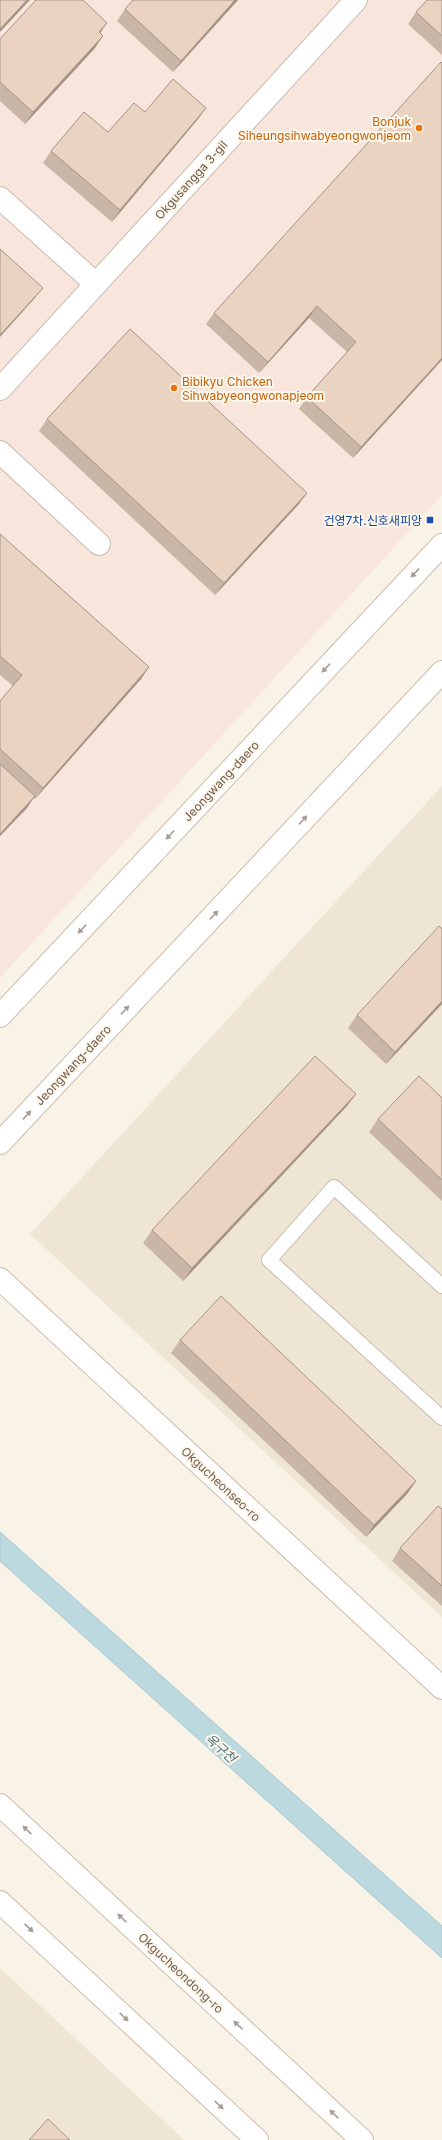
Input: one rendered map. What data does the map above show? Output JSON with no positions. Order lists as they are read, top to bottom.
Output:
{
  "streets": {
    "street": [
      "Okgusangga 3-gil",
      "Jeongwang-daero",
      "Okgucheonseo-ro",
      "Okgucheondong-ro"
    ]
  },
  "water": ["옥구천"],
  "places": {
    "other": ["Bonjuk Siheungsihwabyeongwonjeom", "Bibikyu Chicken Sihwabyeongwonapjeom"],
    "transit": ["건영7차.신호새피앙"]
  }
}
